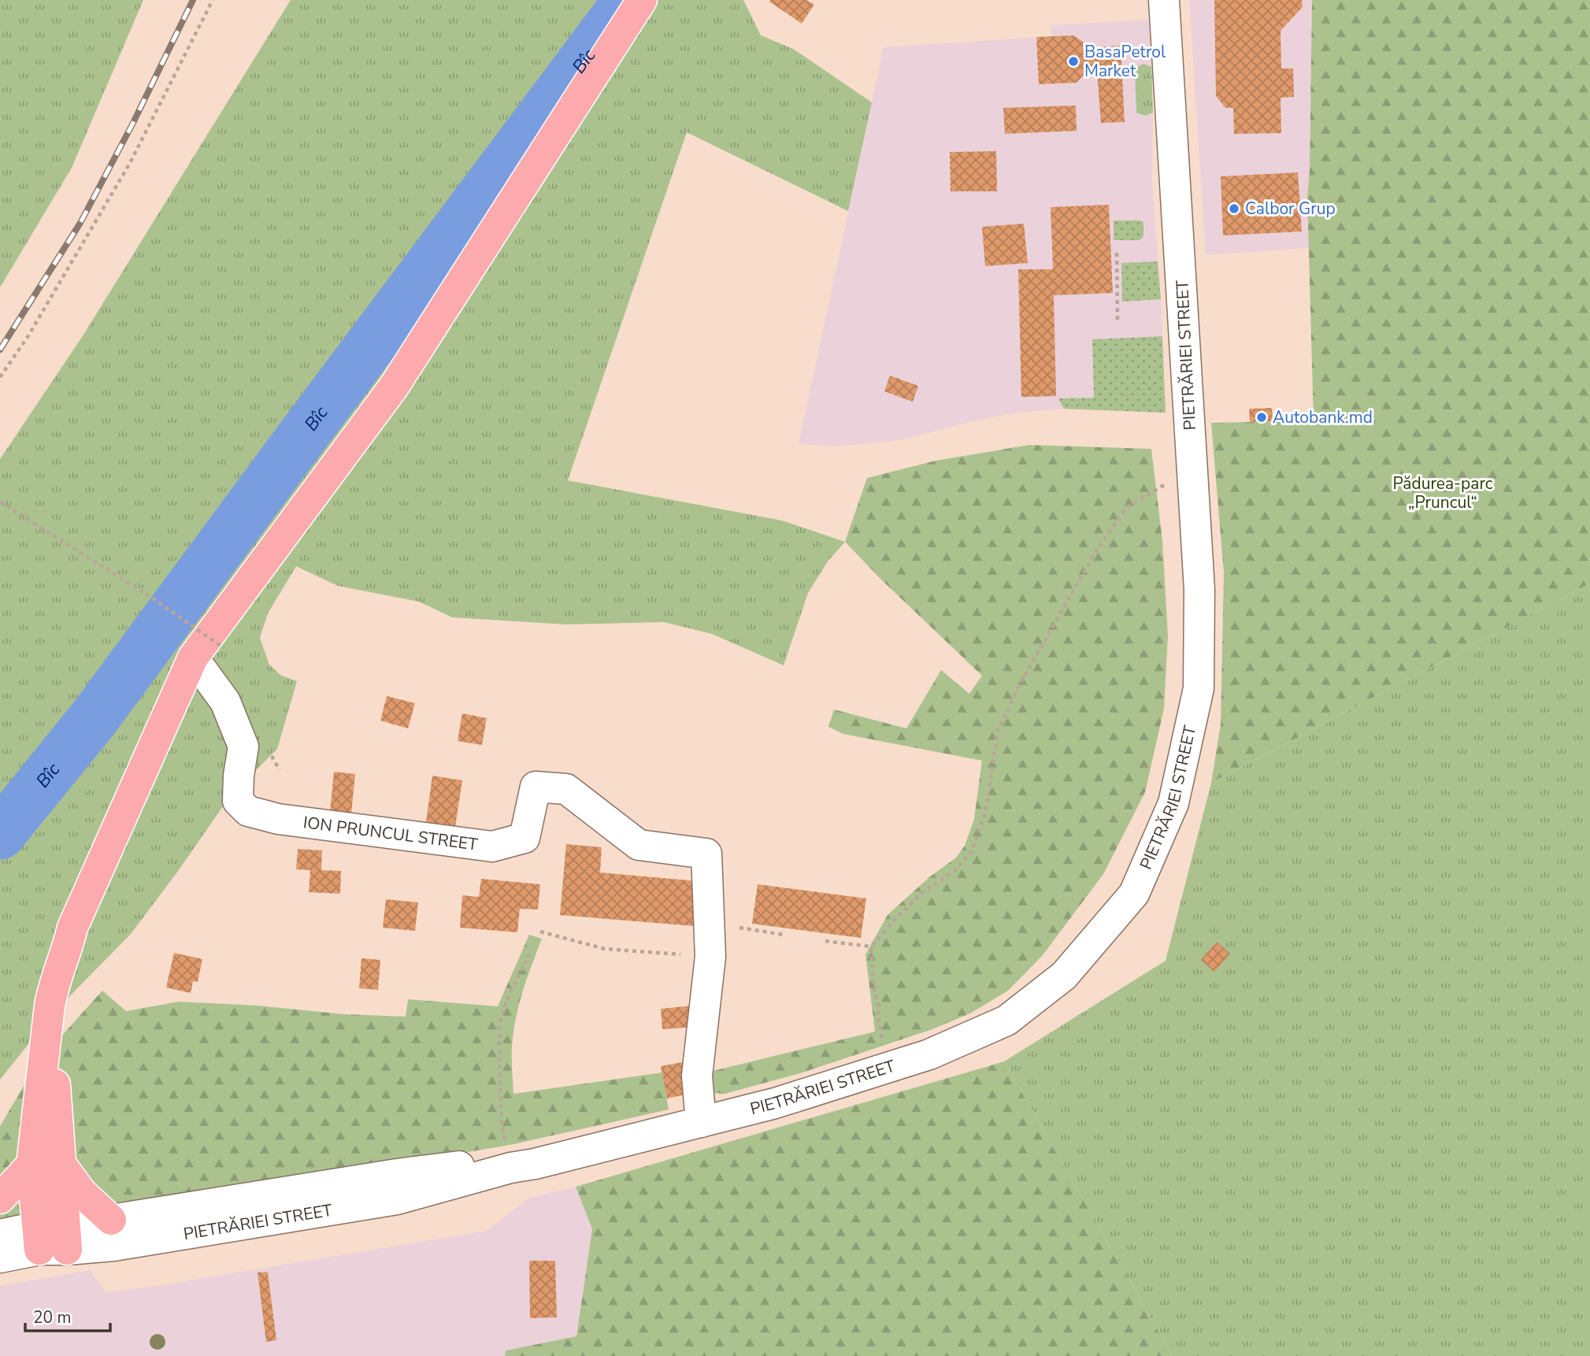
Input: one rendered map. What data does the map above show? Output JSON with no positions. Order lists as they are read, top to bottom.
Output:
{
  "streets": {
    "street": ["PIETRĂRIEI STREET", "ION PRUNCUL STREET"]
  },
  "crossings": [
    ["PIETRĂRIEI STREET", "ION PRUNCUL STREET"]
  ],
  "water": ["Bîc"],
  "parks": ["Pădurea-parc „Pruncul“"],
  "places": ["BasaPetrol Market", "Calbor Grup", "Autobank.md"],
  "scale_bar": "20 m"
}
